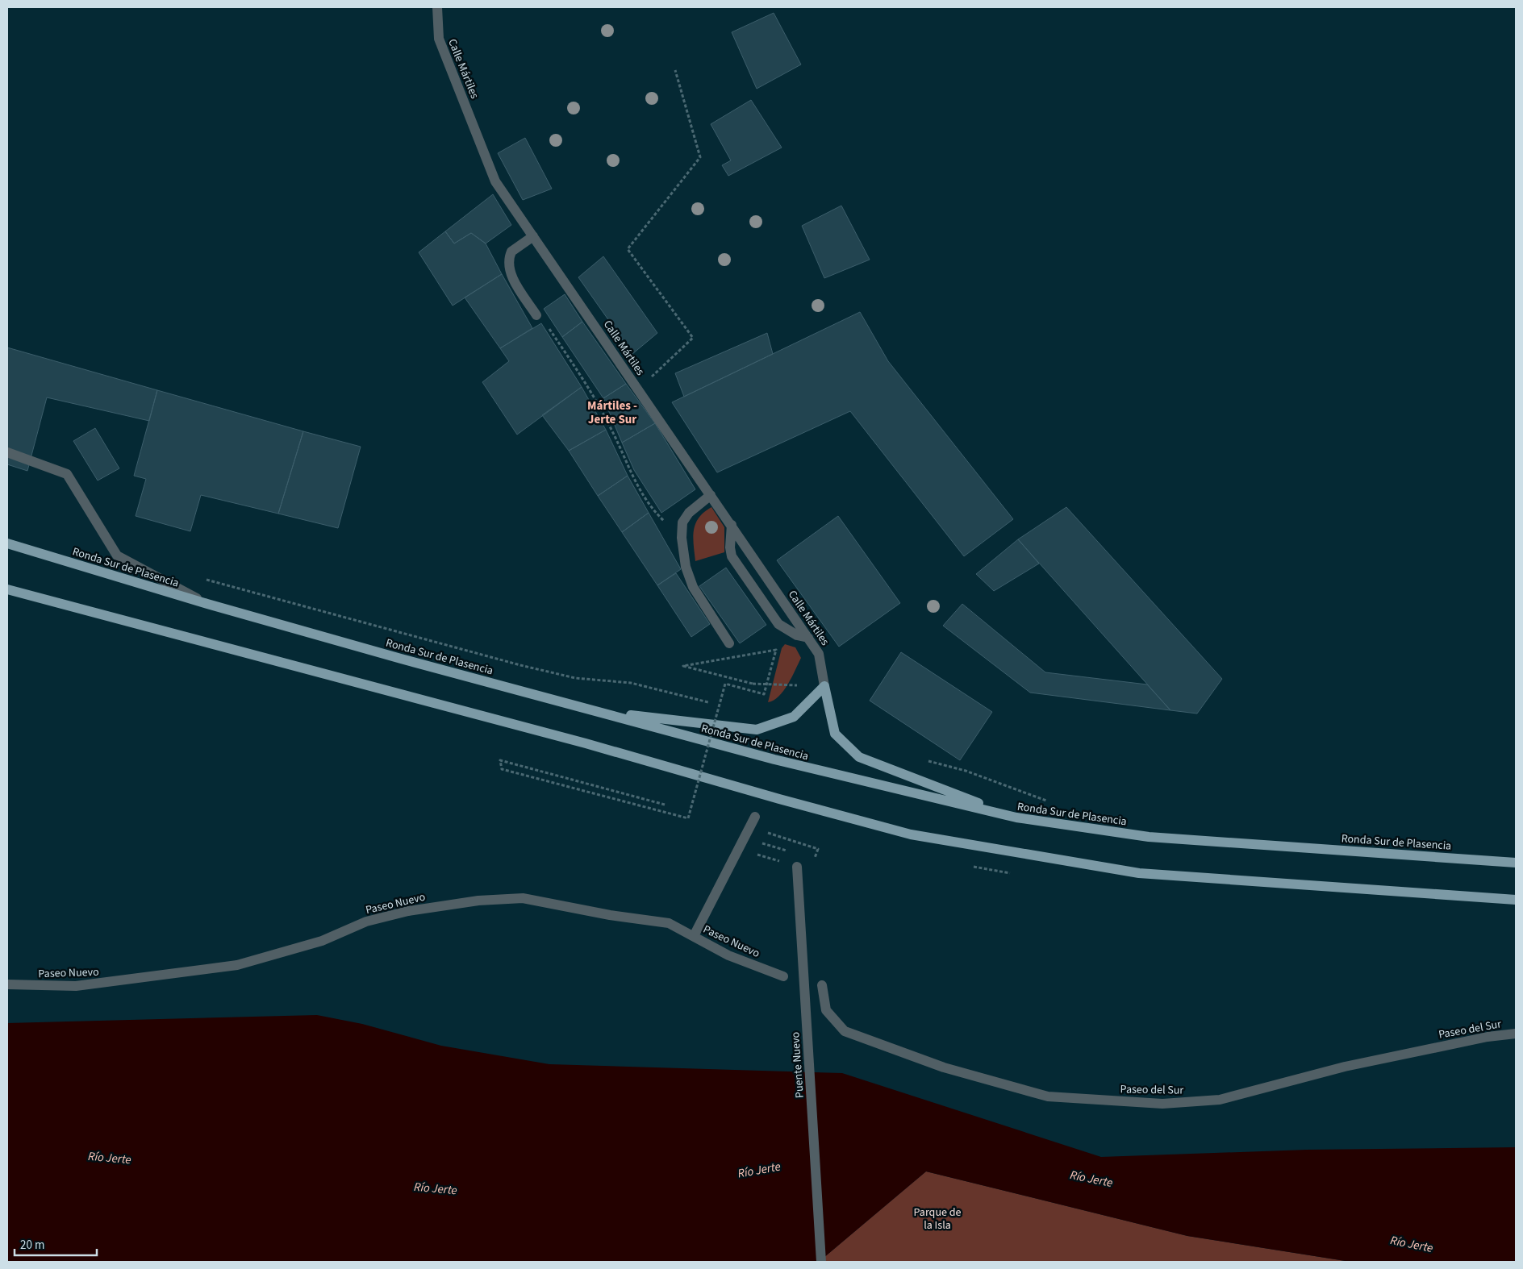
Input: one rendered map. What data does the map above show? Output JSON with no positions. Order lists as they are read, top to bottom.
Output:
{
  "streets": {
    "main road": ["Ronda Sur de Plasencia"],
    "street": [
      "Calle Mártiles",
      "Paseo Nuevo",
      "Paseo del Sur",
      "Puente Nuevo"
    ]
  },
  "districts": ["Mártiles - Jerte Sur"],
  "water": ["Río Jerte"],
  "parks": ["Parque de la Isla"],
  "scale_bar": "20 m"
}
